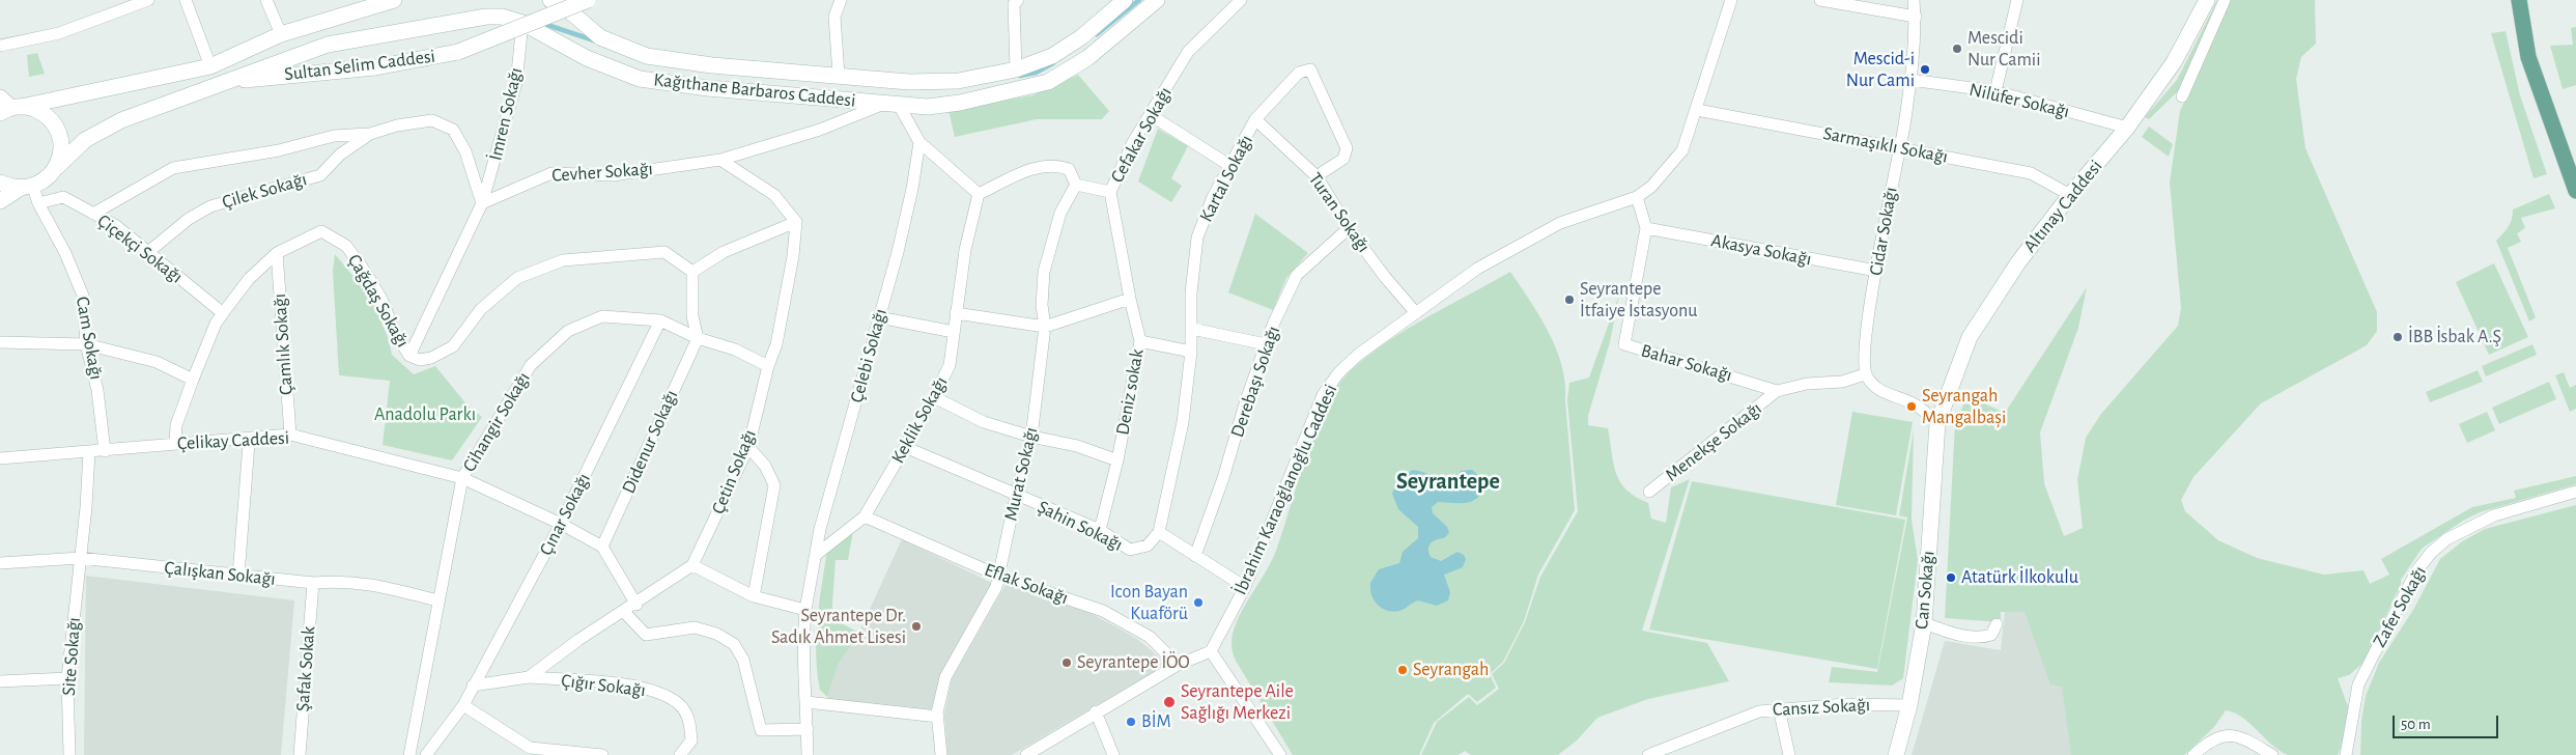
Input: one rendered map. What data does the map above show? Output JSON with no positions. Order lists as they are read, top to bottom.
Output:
{
  "streets": {
    "main road": [
      "Sultan Selim Caddesi",
      "Kağıthane Barbaros Caddesi",
      "Altınay Caddesi",
      "Can Sokağı"
    ],
    "street": [
      "Nilüfer Sokağı",
      "İmren Sokağı",
      "Cefakar Sokağı",
      "Sarmaşıklı Sokağı",
      "Cevher Sokağı",
      "Kartal Sokağı",
      "Çilek Sokağı",
      "Turan Sokağı",
      "Cidar Sokağı",
      "Çiçekçi Sokağı",
      "Akasya Sokağı",
      "Çağdaş Sokağı",
      "Cam Sokağı",
      "Çamlık Sokağı",
      "Çelebi Sokağı",
      "Bahar Sokağı",
      "Derebaşı Sokağı",
      "Deniz sokak",
      "Keklik Sokağı",
      "Cihangir Sokağı",
      "Çelikay Caddesi",
      "Didenur Sokağı",
      "Menekşe Sokağı",
      "Çetin Sokağı",
      "Murat Sokağı",
      "İbrahim Karaoğlanoğlu Caddesi",
      "Çınar Sokağı",
      "Şahin Sokağı",
      "Çalışkan Sokağı",
      "Eflak Sokağı",
      "Zafer Sokağı",
      "Site Sokağı",
      "Şafak Sokak",
      "Çığır Sokağı",
      "Cansız Sokağı"
    ]
  },
  "crossings": [
    ["Sultan Selim Caddesi", "Kağıthane Barbaros Caddesi"],
    ["Kağıthane Barbaros Caddesi", "İmren Sokağı"],
    ["Kağıthane Barbaros Caddesi", "Cevher Sokağı"],
    ["Nilüfer Sokağı", "Altınay Caddesi"],
    ["Nilüfer Sokağı", "Cidar Sokağı"],
    ["İmren Sokağı", "Cevher Sokağı"],
    ["İmren Sokağı", "Çilek Sokağı"],
    ["Cefakar Sokağı", "Deniz sokak"],
    ["Cefakar Sokağı", "Murat Sokağı"],
    ["Sarmaşıklı Sokağı", "Altınay Caddesi"],
    ["Sarmaşıklı Sokağı", "Cidar Sokağı"],
    ["Sarmaşıklı Sokağı", "İbrahim Karaoğlanoğlu Caddesi"],
    ["Cevher Sokağı", "Çilek Sokağı"],
    ["Kartal Sokağı", "Turan Sokağı"],
    ["Kartal Sokağı", "Şahin Sokağı"],
    ["Çilek Sokağı", "Çiçekçi Sokağı"],
    ["Altınay Caddesi", "Can Sokağı"],
    ["Turan Sokağı", "Derebaşı Sokağı"],
    ["Turan Sokağı", "İbrahim Karaoğlanoğlu Caddesi"],
    ["Cidar Sokağı", "Akasya Sokağı"],
    ["Çiçekçi Sokağı", "Çağdaş Sokağı"],
    ["Çiçekçi Sokağı", "Cam Sokağı"],
    ["Akasya Sokağı", "Bahar Sokağı"],
    ["Çağdaş Sokağı", "Çamlık Sokağı"],
    ["Çağdaş Sokağı", "Çelikay Caddesi"],
    ["Cam Sokağı", "Çelikay Caddesi"],
    ["Çamlık Sokağı", "Çelikay Caddesi"],
    ["Çelebi Sokağı", "Keklik Sokağı"],
    ["Bahar Sokağı", "Menekşe Sokağı"],
    ["Bahar Sokağı", "İbrahim Karaoğlanoğlu Caddesi"],
    ["Deniz sokak", "Şahin Sokağı"],
    ["Keklik Sokağı", "Şahin Sokağı"],
    ["Keklik Sokağı", "Eflak Sokağı"],
    ["Cihangir Sokağı", "Çelikay Caddesi"],
    ["Cihangir Sokağı", "Didenur Sokağı"],
    ["Cihangir Sokağı", "Çetin Sokağı"],
    ["Cihangir Sokağı", "Çınar Sokağı"],
    ["Cihangir Sokağı", "Çalışkan Sokağı"],
    ["Çelikay Caddesi", "Didenur Sokağı"],
    ["Çelikay Caddesi", "Çınar Sokağı"],
    ["Çetin Sokağı", "Çınar Sokağı"],
    ["Çetin Sokağı", "Çığır Sokağı"],
    ["Murat Sokağı", "Şahin Sokağı"],
    ["Murat Sokağı", "Eflak Sokağı"],
    ["Çalışkan Sokağı", "Site Sokağı"],
    ["Çalışkan Sokağı", "Şafak Sokak"],
    ["Can Sokağı", "Cansız Sokağı"]
  ],
  "districts": ["Seyrantepe"],
  "parks": ["Anadolu Parkı"],
  "places": [
    "Mescidi Nur Camii",
    "Mescid-i Nur Cami",
    "Seyrantepe İtfaiye İstasyonu",
    "İBB İsbak A.Ş",
    "Seyrangah Mangalbași",
    "Atatürk İlkokulu",
    "Icon Bayan Kuaförü",
    "Seyrantepe Dr. Sadık Ahmet Lisesi",
    "Seyrantepe İÖO",
    "Seyrangah",
    "Seyrantepe Aile Sağlığı Merkezi",
    "BİM"
  ],
  "scale_bar": "50 m"
}
